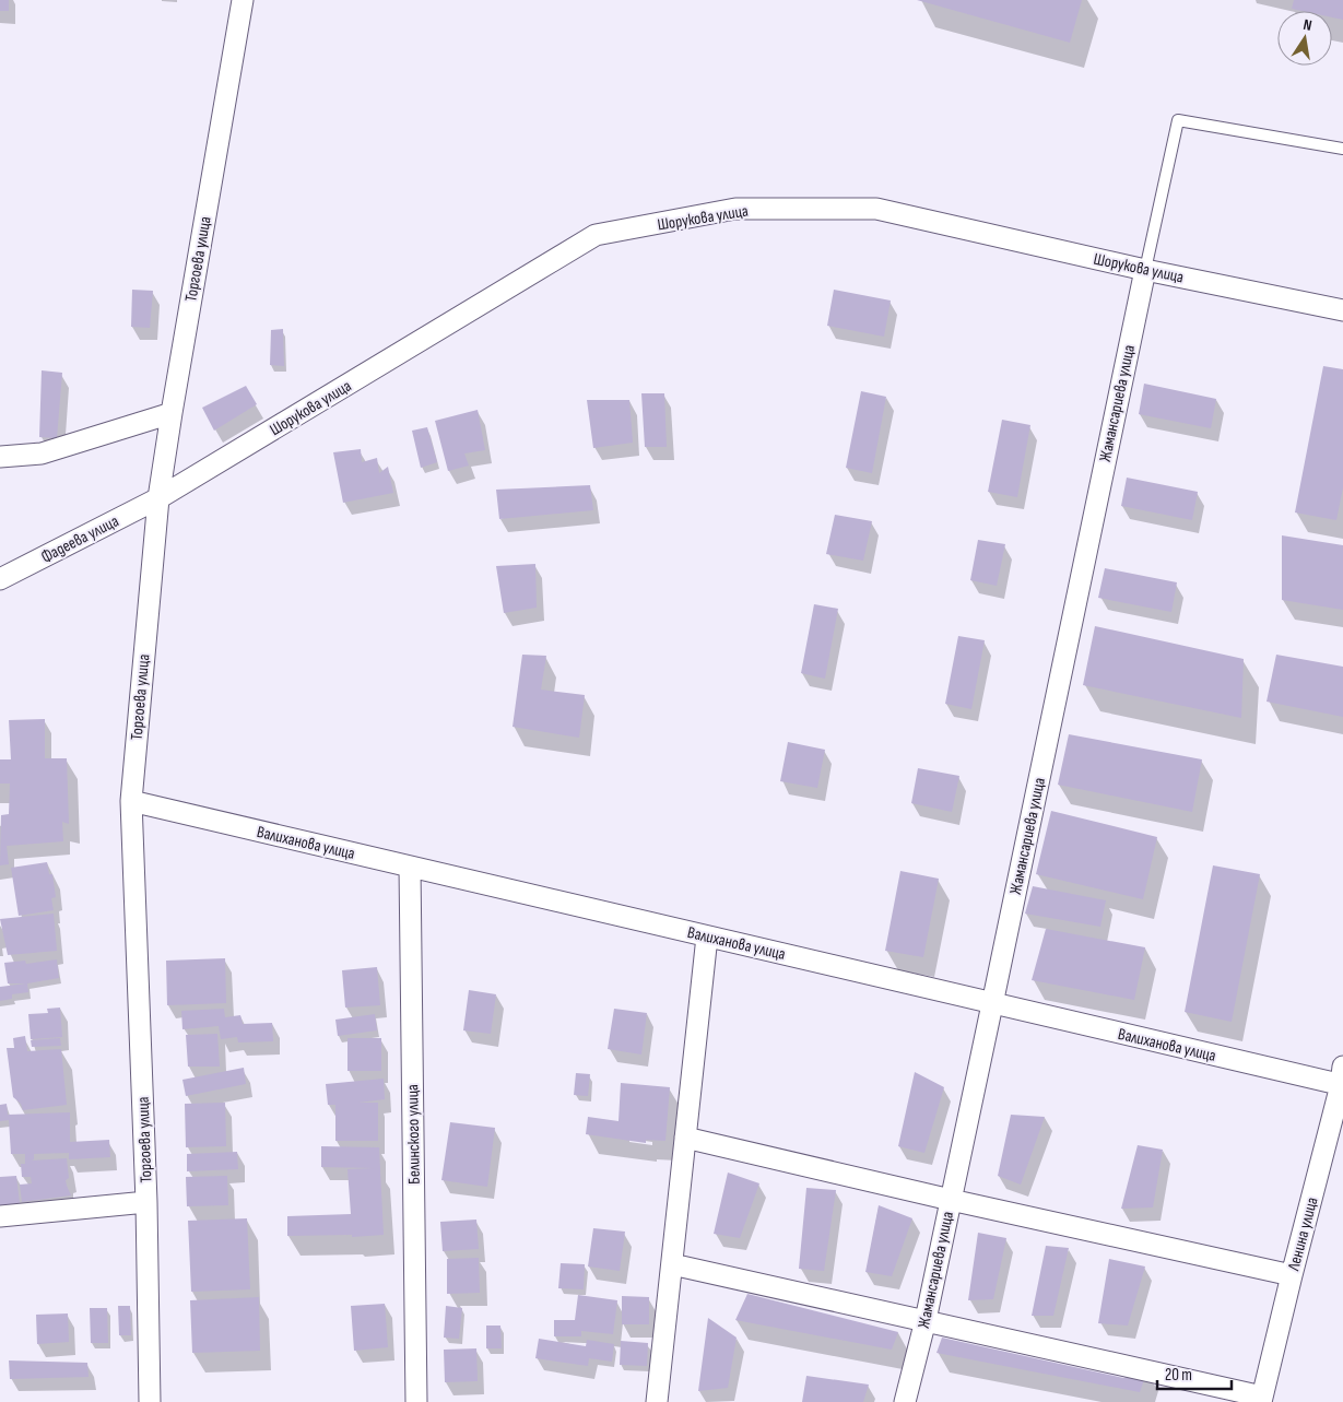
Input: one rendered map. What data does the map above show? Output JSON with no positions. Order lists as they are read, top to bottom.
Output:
{
  "streets": {
    "street": [
      "Шорукова улица",
      "Торгоева улица",
      "Жамансариева улица",
      "Фадеева улица",
      "Валиханова улица",
      "Белинского улица",
      "Ленина улица"
    ]
  },
  "crossings": [
    ["Шорукова улица", "Торгоева улица"],
    ["Шорукова улица", "Жамансариева улица"],
    ["Шорукова улица", "Фадеева улица"],
    ["Торгоева улица", "Фадеева улица"],
    ["Торгоева улица", "Валиханова улица"],
    ["Жамансариева улица", "Валиханова улица"],
    ["Валиханова улица", "Белинского улица"],
    ["Валиханова улица", "Ленина улица"]
  ],
  "scale_bar": "20 m",
  "north": "top"
}
